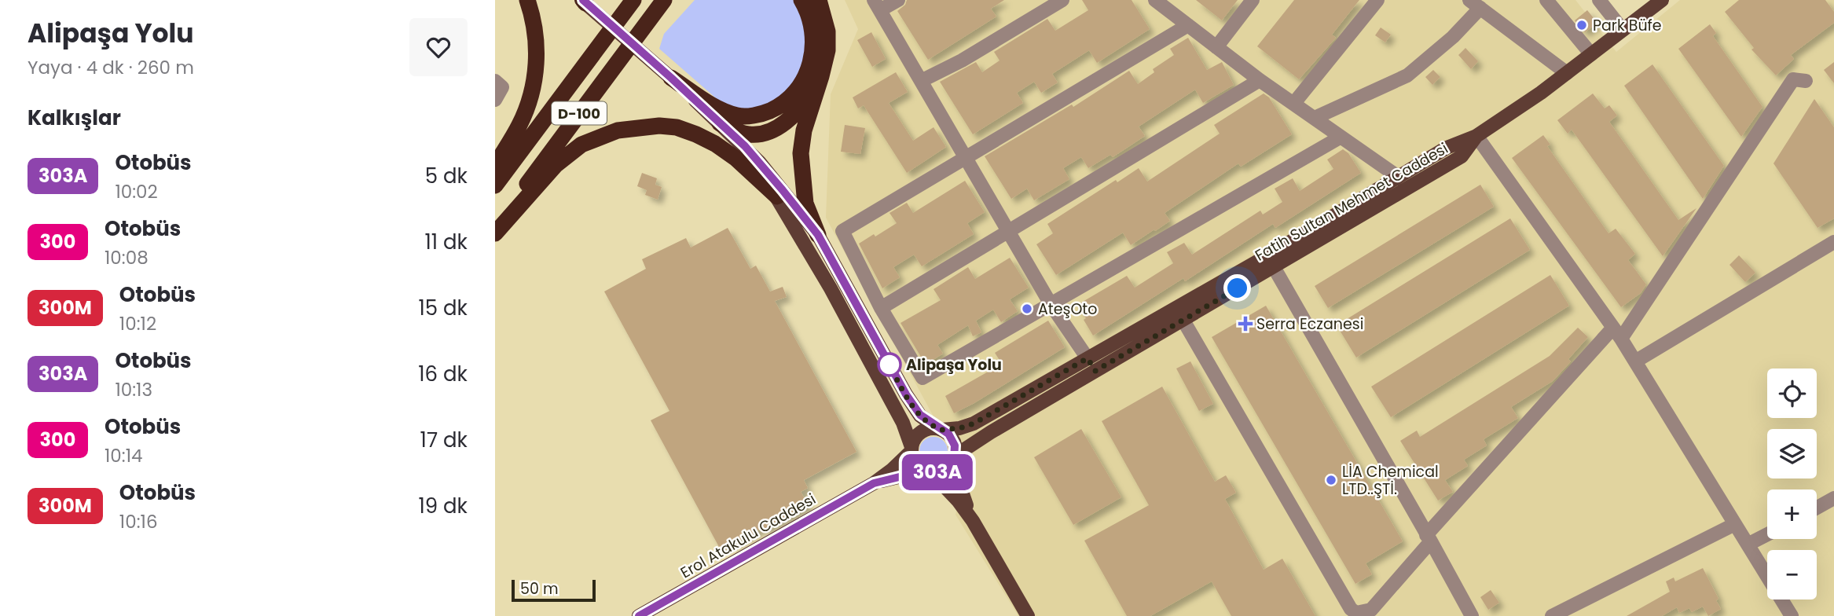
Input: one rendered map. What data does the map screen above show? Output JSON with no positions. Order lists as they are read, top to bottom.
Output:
{
  "streets": {
    "highway": ["D-100"],
    "main road": ["Fatih Sultan Mehmet Caddesi", "Erol Atakulu Caddesi"]
  },
  "places": {
    "other": [
      "Park Büfe",
      "AteşOto",
      "Alipaşa Yolu",
      "LİA Chemical LTD..ŞTİ."
    ],
    "health": ["Serra Eczanesi"]
  },
  "lines": ["bus line 303A"],
  "scale_bar": "50 m",
  "page": {
    "heading": [
      ["Alipaşa Yolu", "Yaya · 4 dk · 260 m"],
      "Kalkışlar"
    ],
    "on_map": "303A",
    "list": [
      {
        "mark": "303A",
        "name": "Otobüs",
        "note": "10:02",
        "value": "5 dk"
      },
      {
        "mark": "300",
        "name": "Otobüs",
        "note": "10:08",
        "value": "11 dk"
      },
      {
        "mark": "300M",
        "name": "Otobüs",
        "note": "10:12",
        "value": "15 dk"
      },
      {
        "mark": "303A",
        "name": "Otobüs",
        "note": "10:13",
        "value": "16 dk"
      },
      {
        "mark": "300",
        "name": "Otobüs",
        "note": "10:14",
        "value": "17 dk"
      },
      {
        "mark": "300M",
        "name": "Otobüs",
        "note": "10:16",
        "value": "19 dk"
      }
    ],
    "map_buttons": ["+", "−"],
    "scale": "50 m"
  }
}
